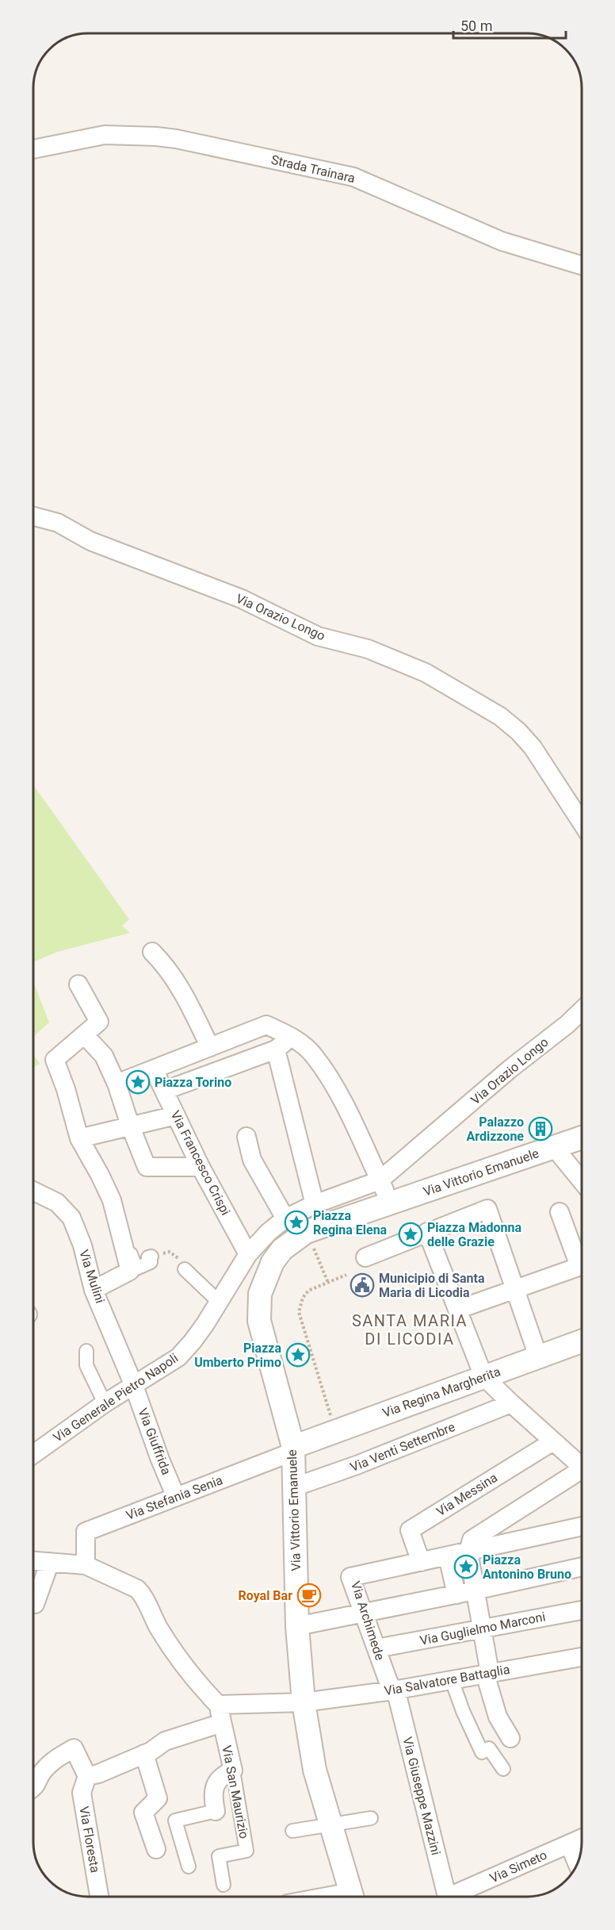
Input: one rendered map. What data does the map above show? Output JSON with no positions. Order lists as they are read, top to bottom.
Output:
{
  "streets": {
    "street": [
      "Strada Trainara",
      "Via Orazio Longo",
      "Via Francesco Crispi",
      "Via Vittorio Emanuele",
      "Via Mulini",
      "Via Regina Margherita",
      "Via Generale Pietro Napoli",
      "Via Giuffrida",
      "Via Venti Settembre",
      "Via Messina",
      "Via Stefania Senia",
      "Via Archimede",
      "Via Guglielmo Marconi",
      "Via Salvatore Battaglia",
      "Via San Maurizio",
      "Via Giuseppe Mazzini",
      "Via Floresta",
      "Via Simeto"
    ]
  },
  "crossings": [
    ["Via Orazio Longo", "Via Generale Pietro Napoli"],
    ["Via Francesco Crispi", "Via Generale Pietro Napoli"],
    ["Via Vittorio Emanuele", "Via Regina Margherita"],
    ["Via Vittorio Emanuele", "Via Venti Settembre"],
    ["Via Vittorio Emanuele", "Via Stefania Senia"],
    ["Via Vittorio Emanuele", "Via Salvatore Battaglia"],
    ["Via Mulini", "Via Generale Pietro Napoli"],
    ["Via Mulini", "Via Giuffrida"],
    ["Via Regina Margherita", "Via Stefania Senia"],
    ["Via Generale Pietro Napoli", "Via Giuffrida"],
    ["Via Giuffrida", "Via Stefania Senia"],
    ["Via Messina", "Via Archimede"],
    ["Via Archimede", "Via Guglielmo Marconi"],
    ["Via Archimede", "Via Salvatore Battaglia"],
    ["Via Archimede", "Via Giuseppe Mazzini"],
    ["Via Salvatore Battaglia", "Via San Maurizio"],
    ["Via Salvatore Battaglia", "Via Giuseppe Mazzini"]
  ],
  "districts": ["SANTA MARIA DI LICODIA"],
  "places": {
    "place": [
      "Piazza Torino",
      "Piazza Regina Elena",
      "Piazza Madonna delle Grazie",
      "Piazza Umberto Primo",
      "Piazza Antonino Bruno"
    ],
    "building": ["Palazzo Ardizzone"],
    "public building": ["Municipio di Santa Maria di Licodia"],
    "cafe": ["Royal Bar"]
  },
  "scale_bar": "50 m"
}
